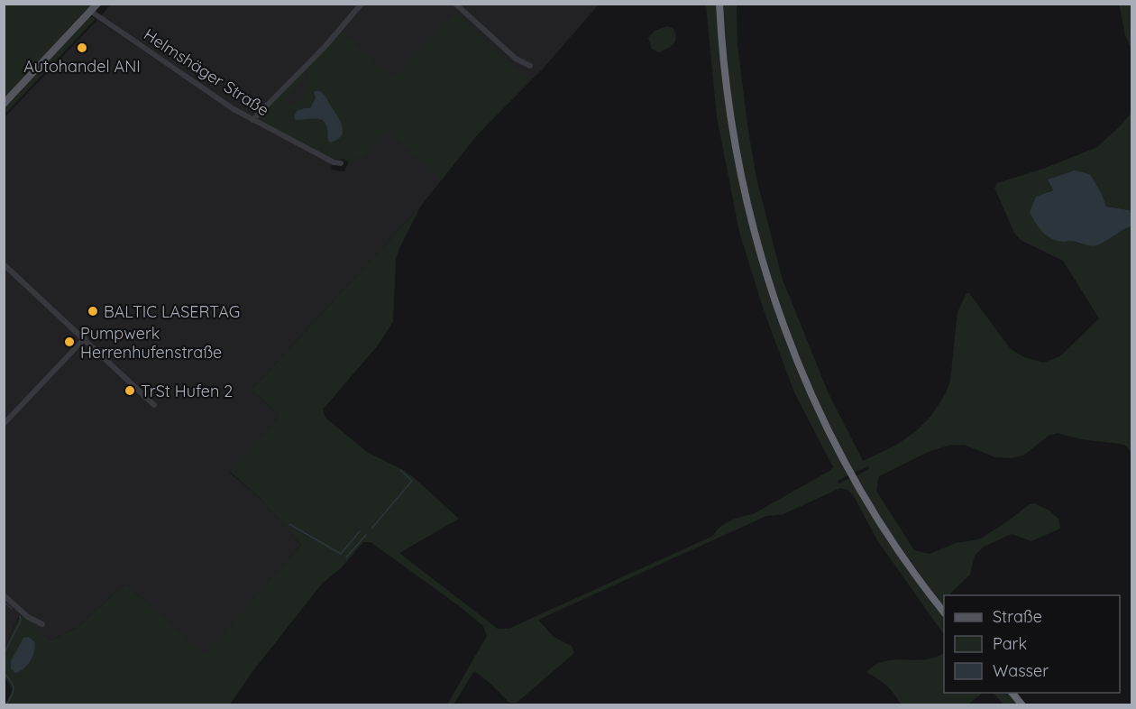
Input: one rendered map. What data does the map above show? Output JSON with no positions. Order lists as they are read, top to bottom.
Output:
{
  "streets": {
    "street": ["Helmshäger Straße"]
  },
  "places": [
    "Autohandel ANI",
    "BALTIC LASERTAG",
    "Pumpwerk Herrenhufenstraße",
    "TrSt Hufen 2"
  ],
  "legend": ["Straße", "Park", "Wasser"]
}
